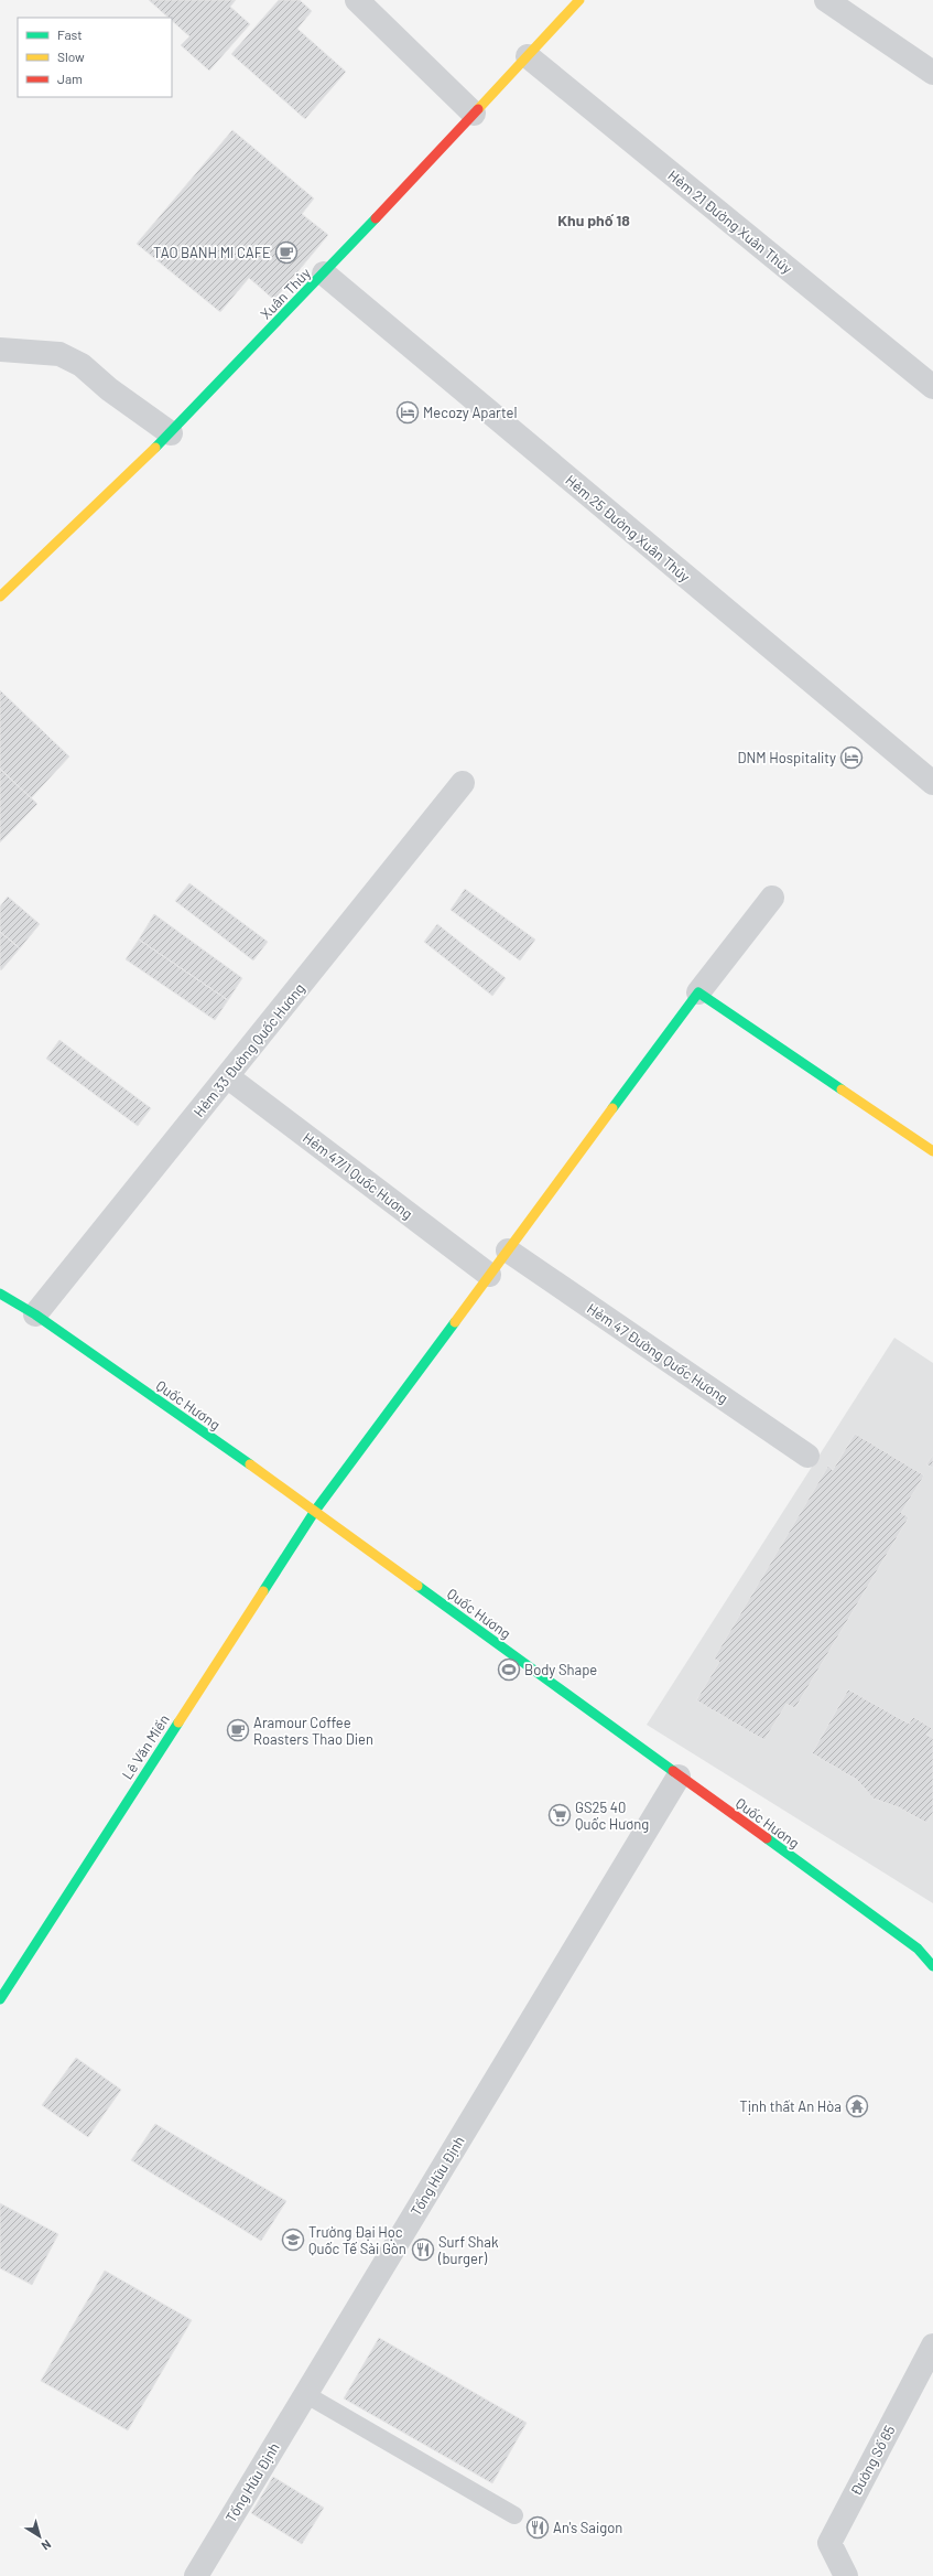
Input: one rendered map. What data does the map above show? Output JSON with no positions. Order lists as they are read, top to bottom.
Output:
{
  "streets": {
    "street": [
      "Hẻm 21 Đường Xuân Thủy",
      "Xuân Thủy",
      "Hẻm 25 Đường Xuân Thủy",
      "Hẻm 33 Đường Quốc Hương",
      "Hẻm 47/1 Quốc Hương",
      "Hẻm 47 Đường Quốc Hương",
      "Quốc Hương",
      "Lê Văn Miến",
      "Tống Hữu Định",
      "Đường Số 65"
    ]
  },
  "crossings": [
    ["Hẻm 21 Đường Xuân Thủy", "Xuân Thủy"],
    ["Xuân Thủy", "Hẻm 25 Đường Xuân Thủy"],
    ["Hẻm 33 Đường Quốc Hương", "Hẻm 47/1 Quốc Hương"],
    ["Hẻm 33 Đường Quốc Hương", "Quốc Hương"],
    ["Quốc Hương", "Lê Văn Miến"],
    ["Quốc Hương", "Tống Hữu Định"]
  ],
  "districts": ["Khu phố 18"],
  "places": {
    "cafe": ["TAO BANH MI CAFE", "Aramour Coffee Roasters Thao Dien"],
    "hotel": ["Mecozy Apartel", "DNM Hospitality"],
    "sports": ["Body Shape"],
    "supermarket": ["GS25 40 Quốc Hương"],
    "temple": ["Tịnh thất An Hòa"],
    "school or university": ["Trường Đại Học Quốc Tế Sài Gòn"],
    "restaurant": ["Surf Shak (burger)", "An's Saigon"]
  },
  "legend": ["Fast", "Slow", "Jam"],
  "north": "bottom right"
}
